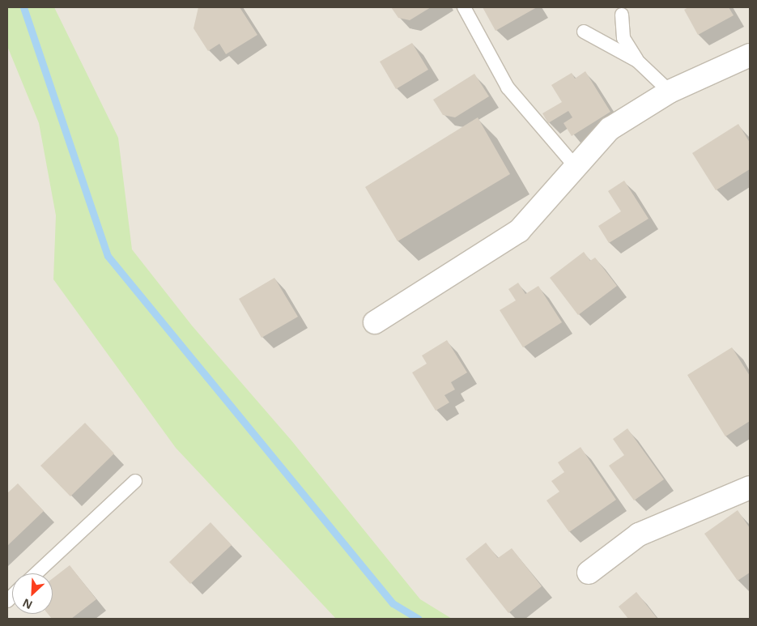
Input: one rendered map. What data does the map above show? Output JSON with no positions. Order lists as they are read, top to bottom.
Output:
{
  "north": "bottom left"
}
